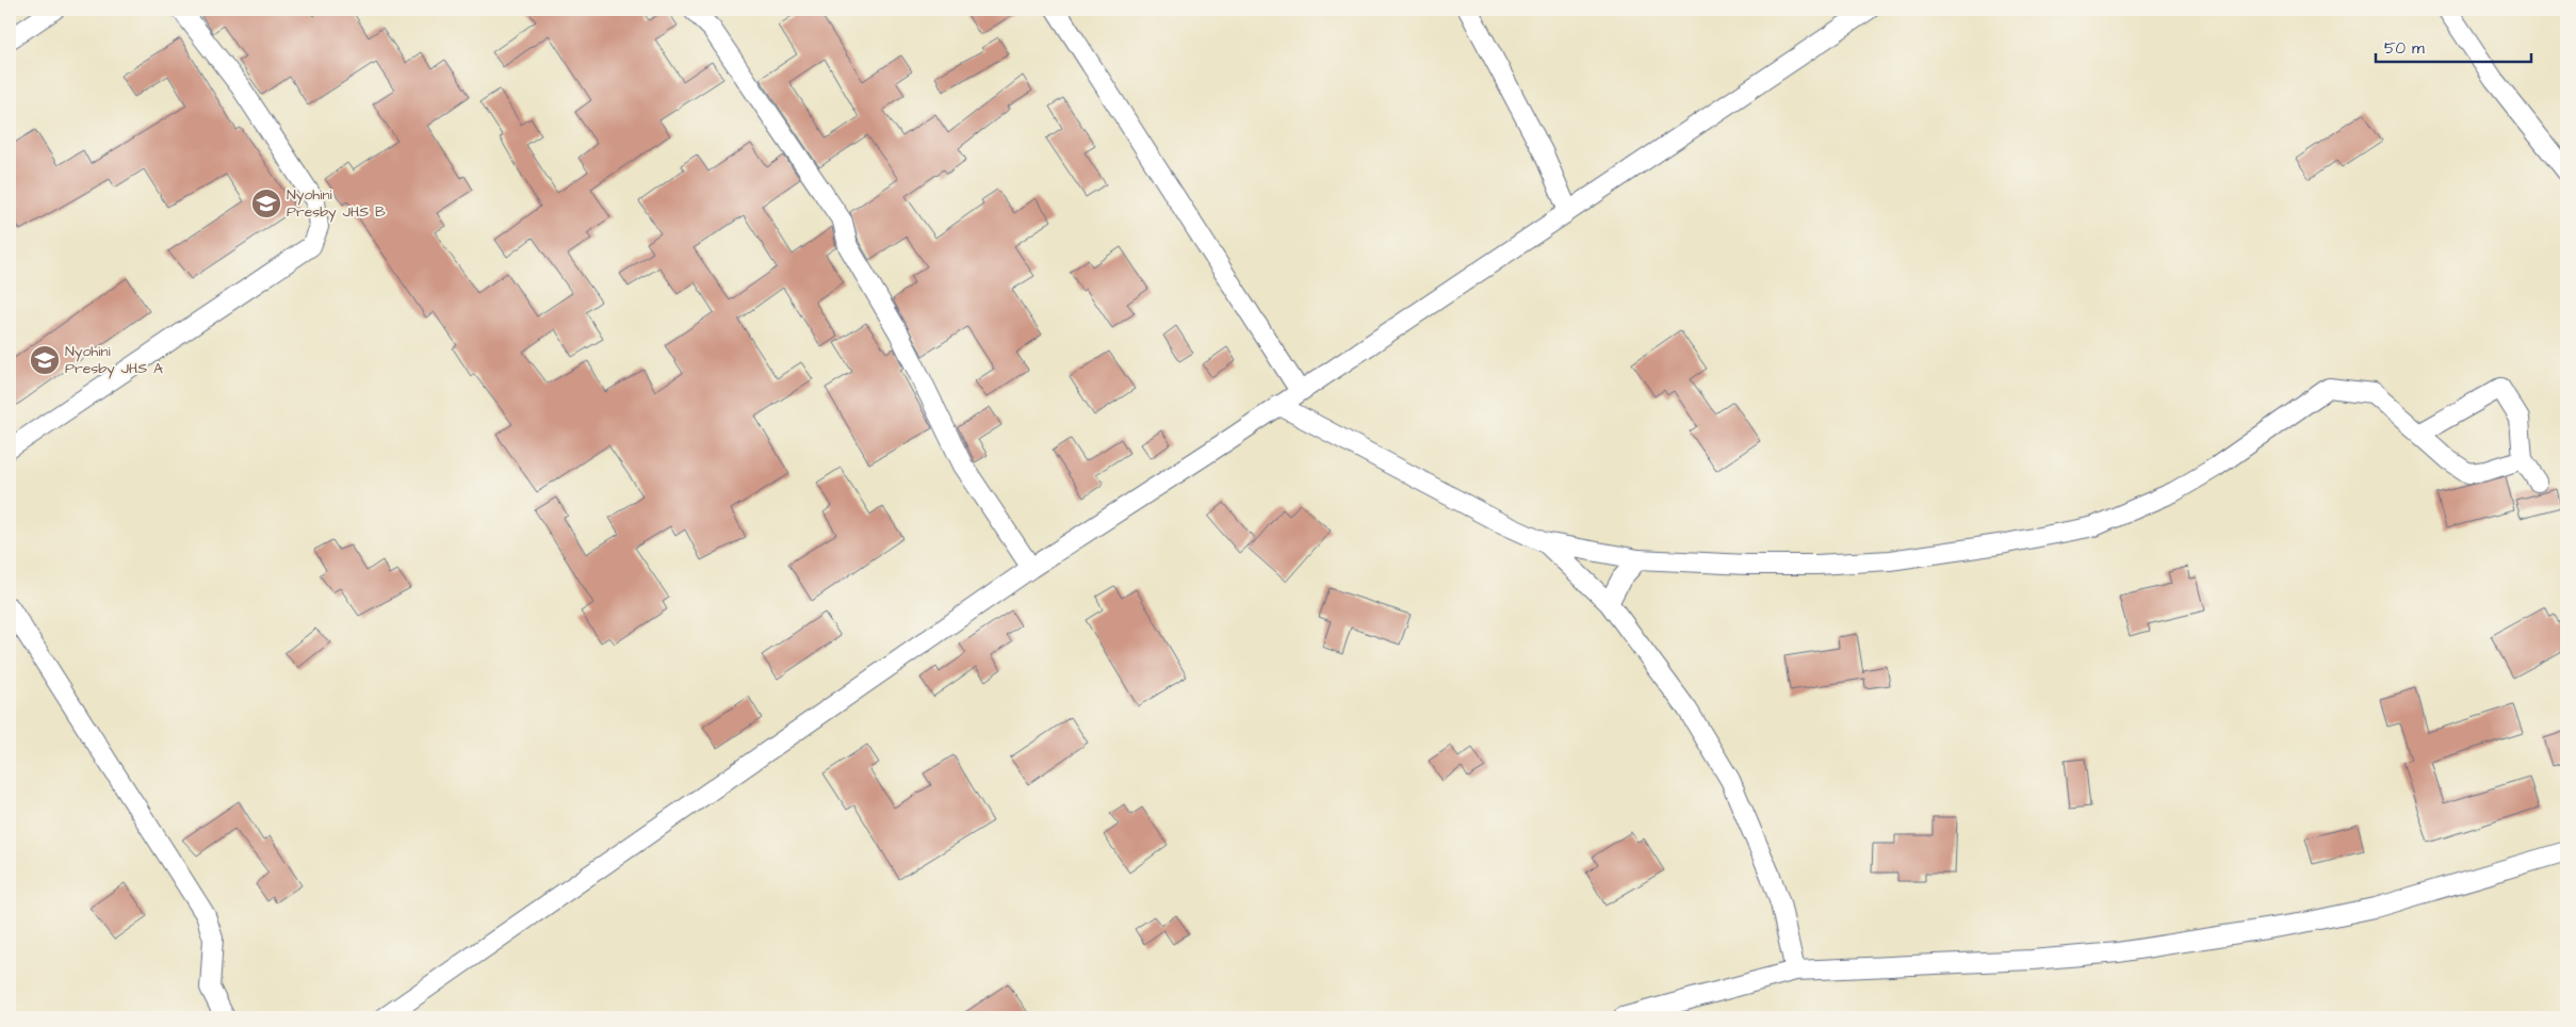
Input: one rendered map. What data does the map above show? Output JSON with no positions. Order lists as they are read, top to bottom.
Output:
{
  "places": {
    "school or university": ["Nyohini Presby JHS B", "Nyohini Presby JHS A"]
  },
  "scale_bar": "50 m"
}
